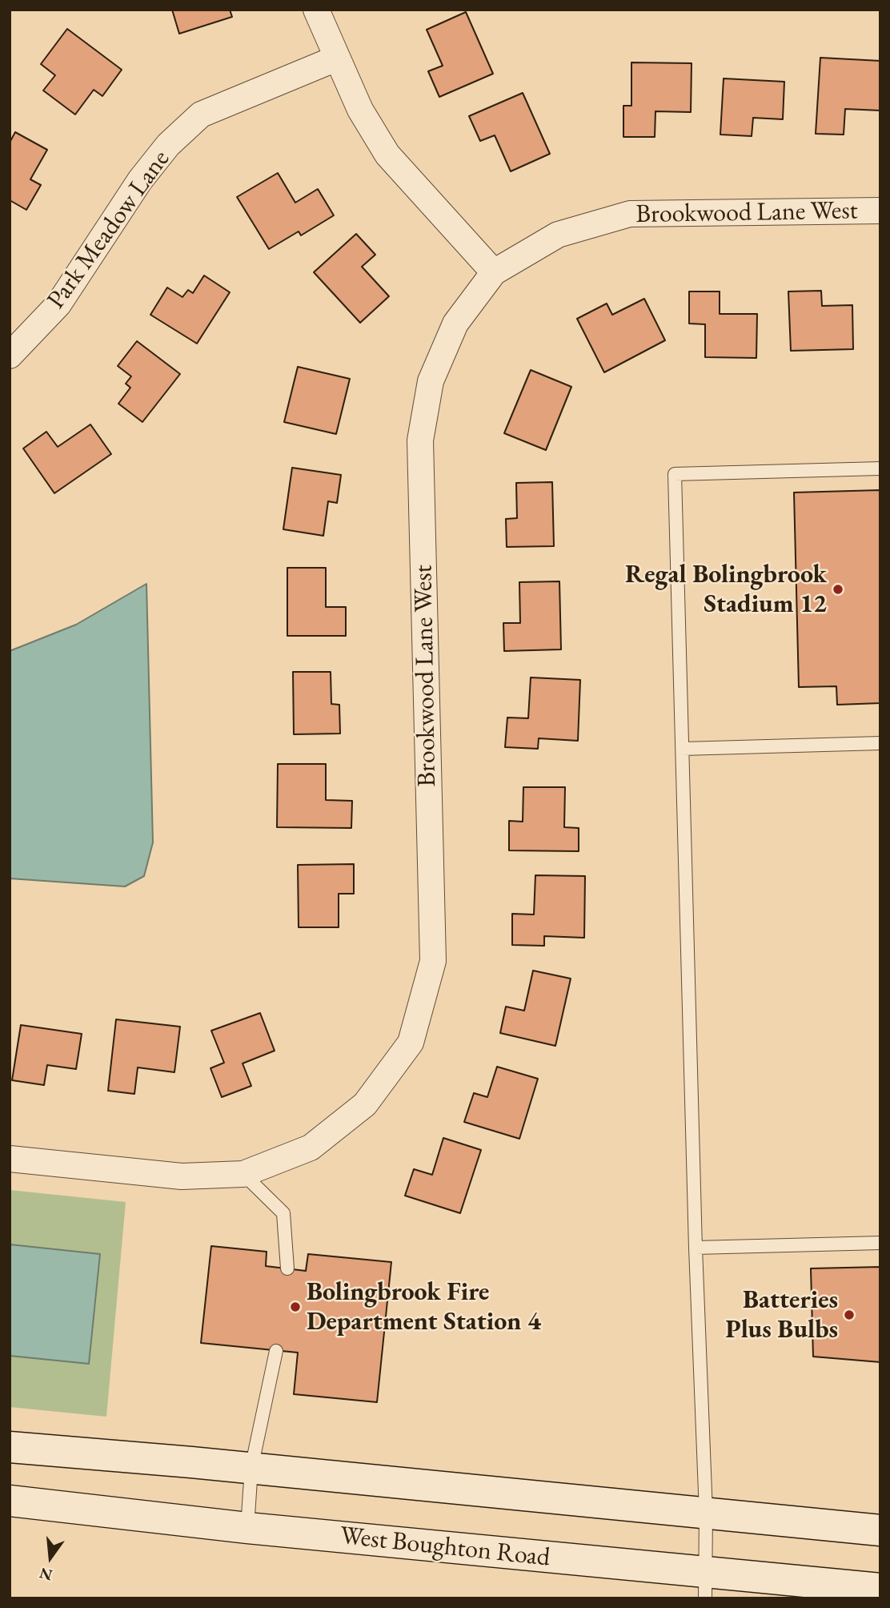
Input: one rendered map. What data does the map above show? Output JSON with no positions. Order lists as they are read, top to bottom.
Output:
{
  "streets": {
    "main road": ["West Boughton Road"],
    "street": ["Brookwood Lane West", "Park Meadow Lane"]
  },
  "places": ["Regal Bolingbrook Stadium 12", "Bolingbrook Fire Department Station 4", "Batteries Plus Bulbs"],
  "north": "bottom"
}
